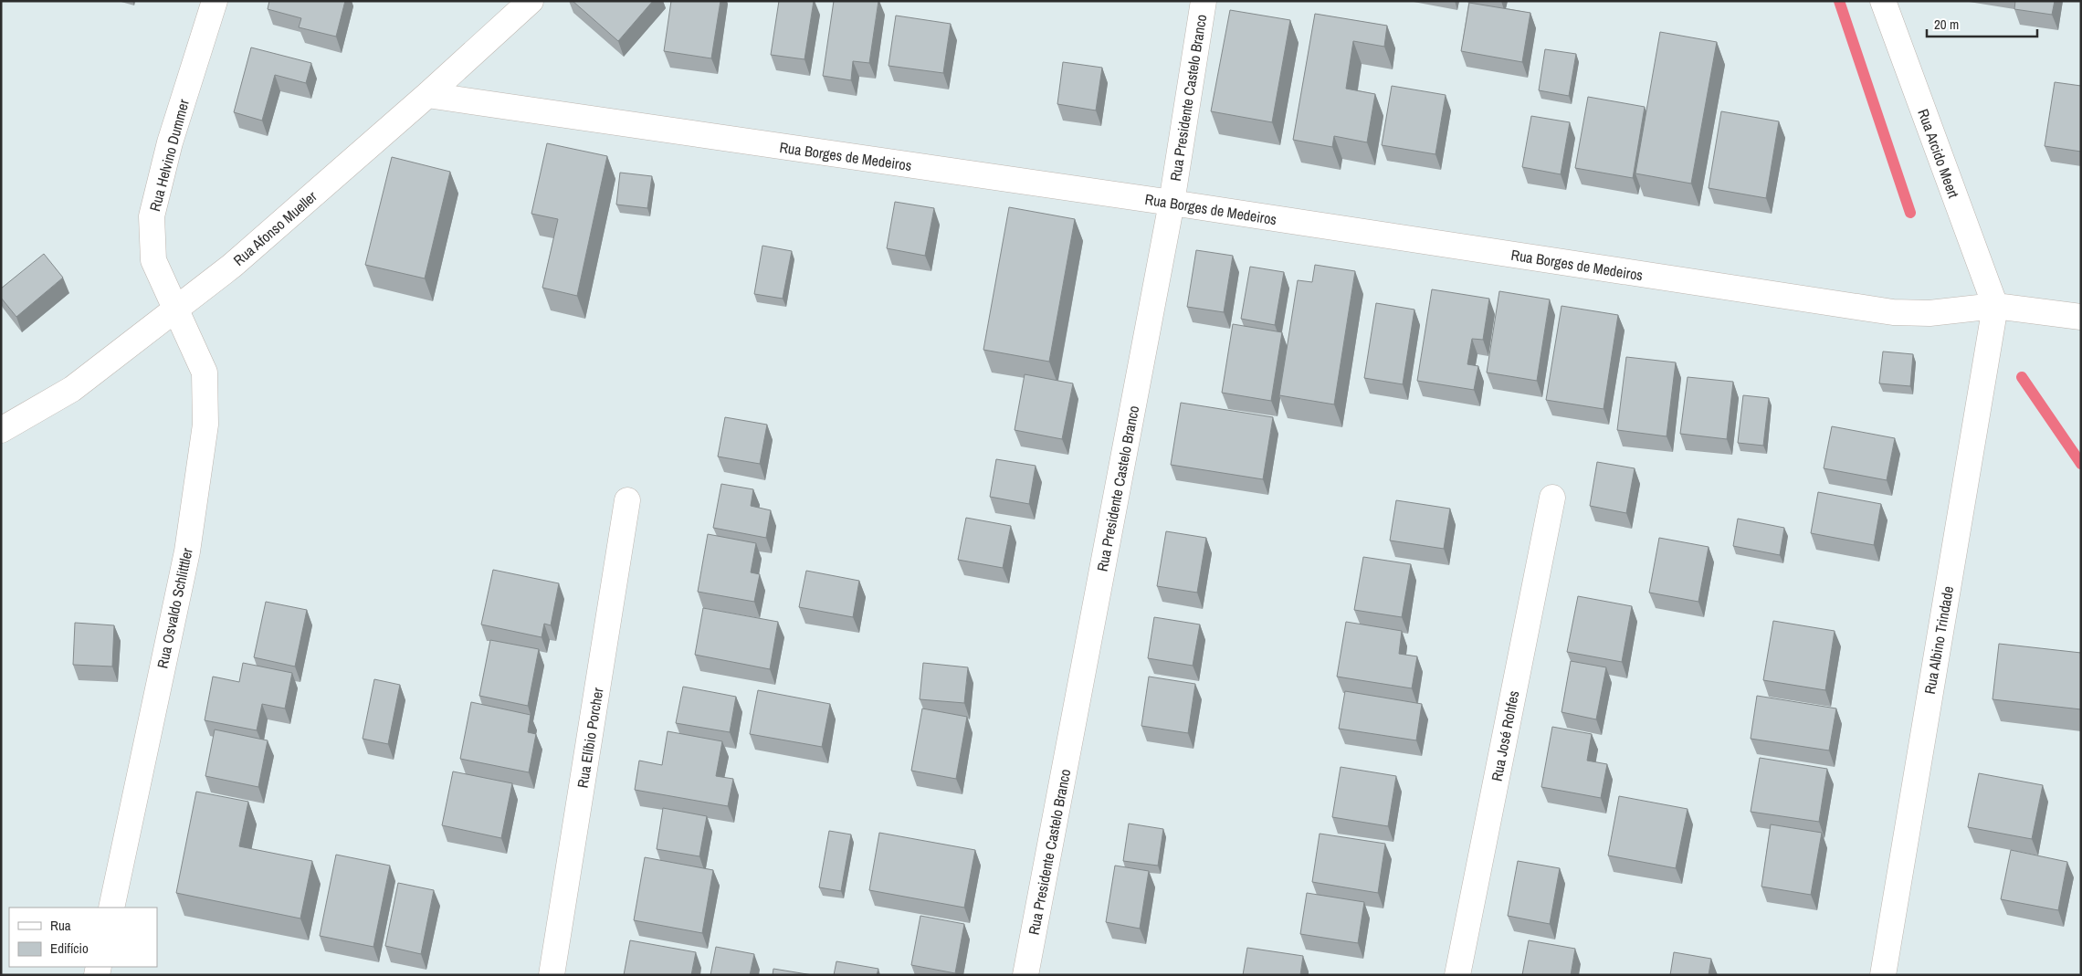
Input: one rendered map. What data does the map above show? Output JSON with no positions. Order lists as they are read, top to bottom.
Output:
{
  "streets": {
    "street": [
      "Rua Presidente Castelo Branco",
      "Rua Arcido Meert",
      "Rua Helvino Dummer",
      "Rua Borges de Medeiros",
      "Rua Afonso Mueller",
      "Rua Osvaldo Schlitttler",
      "Rua Albino Trindade",
      "Rua José Rohfes",
      "Rua Elíbio Porcher"
    ]
  },
  "crossings": [
    ["Rua Presidente Castelo Branco", "Rua Borges de Medeiros"],
    ["Rua Arcido Meert", "Rua Borges de Medeiros"],
    ["Rua Arcido Meert", "Rua Albino Trindade"],
    ["Rua Helvino Dummer", "Rua Afonso Mueller"],
    ["Rua Helvino Dummer", "Rua Osvaldo Schlitttler"],
    ["Rua Borges de Medeiros", "Rua Afonso Mueller"],
    ["Rua Borges de Medeiros", "Rua Albino Trindade"],
    ["Rua Afonso Mueller", "Rua Osvaldo Schlitttler"]
  ],
  "legend": ["Rua", "Edifício"],
  "scale_bar": "20 m"
}
